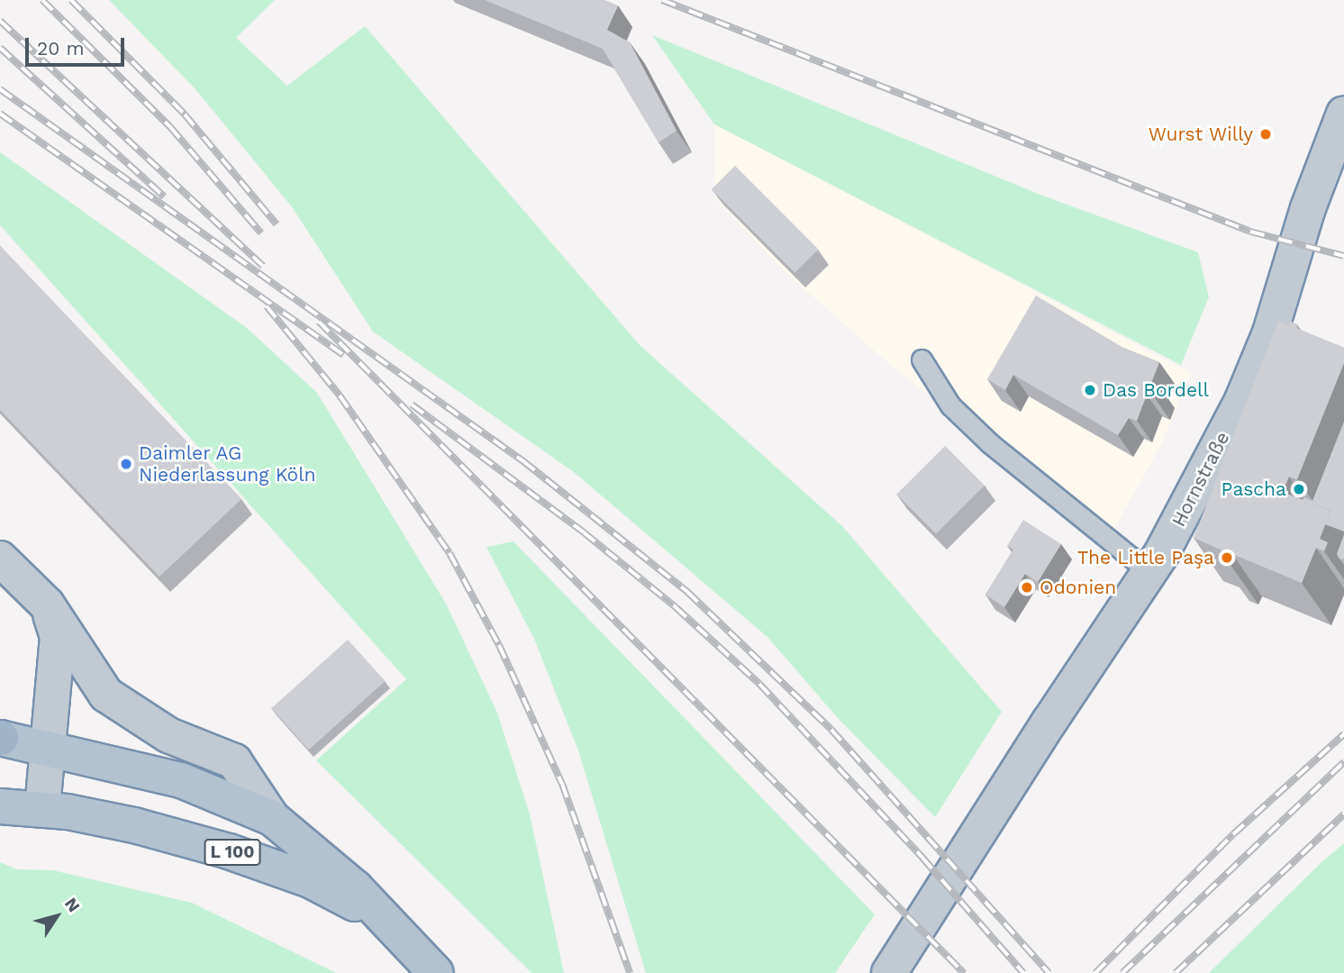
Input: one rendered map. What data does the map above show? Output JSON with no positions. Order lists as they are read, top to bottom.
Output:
{
  "streets": {
    "main road": ["L 100"],
    "street": ["Hornstraße"]
  },
  "places": [
    "Wurst Willy",
    "Das Bordell",
    "Daimler AG Niederlassung Köln",
    "Pascha",
    "The Little Paşa",
    "Odonien"
  ],
  "scale_bar": "20 m",
  "north": "top right"
}
